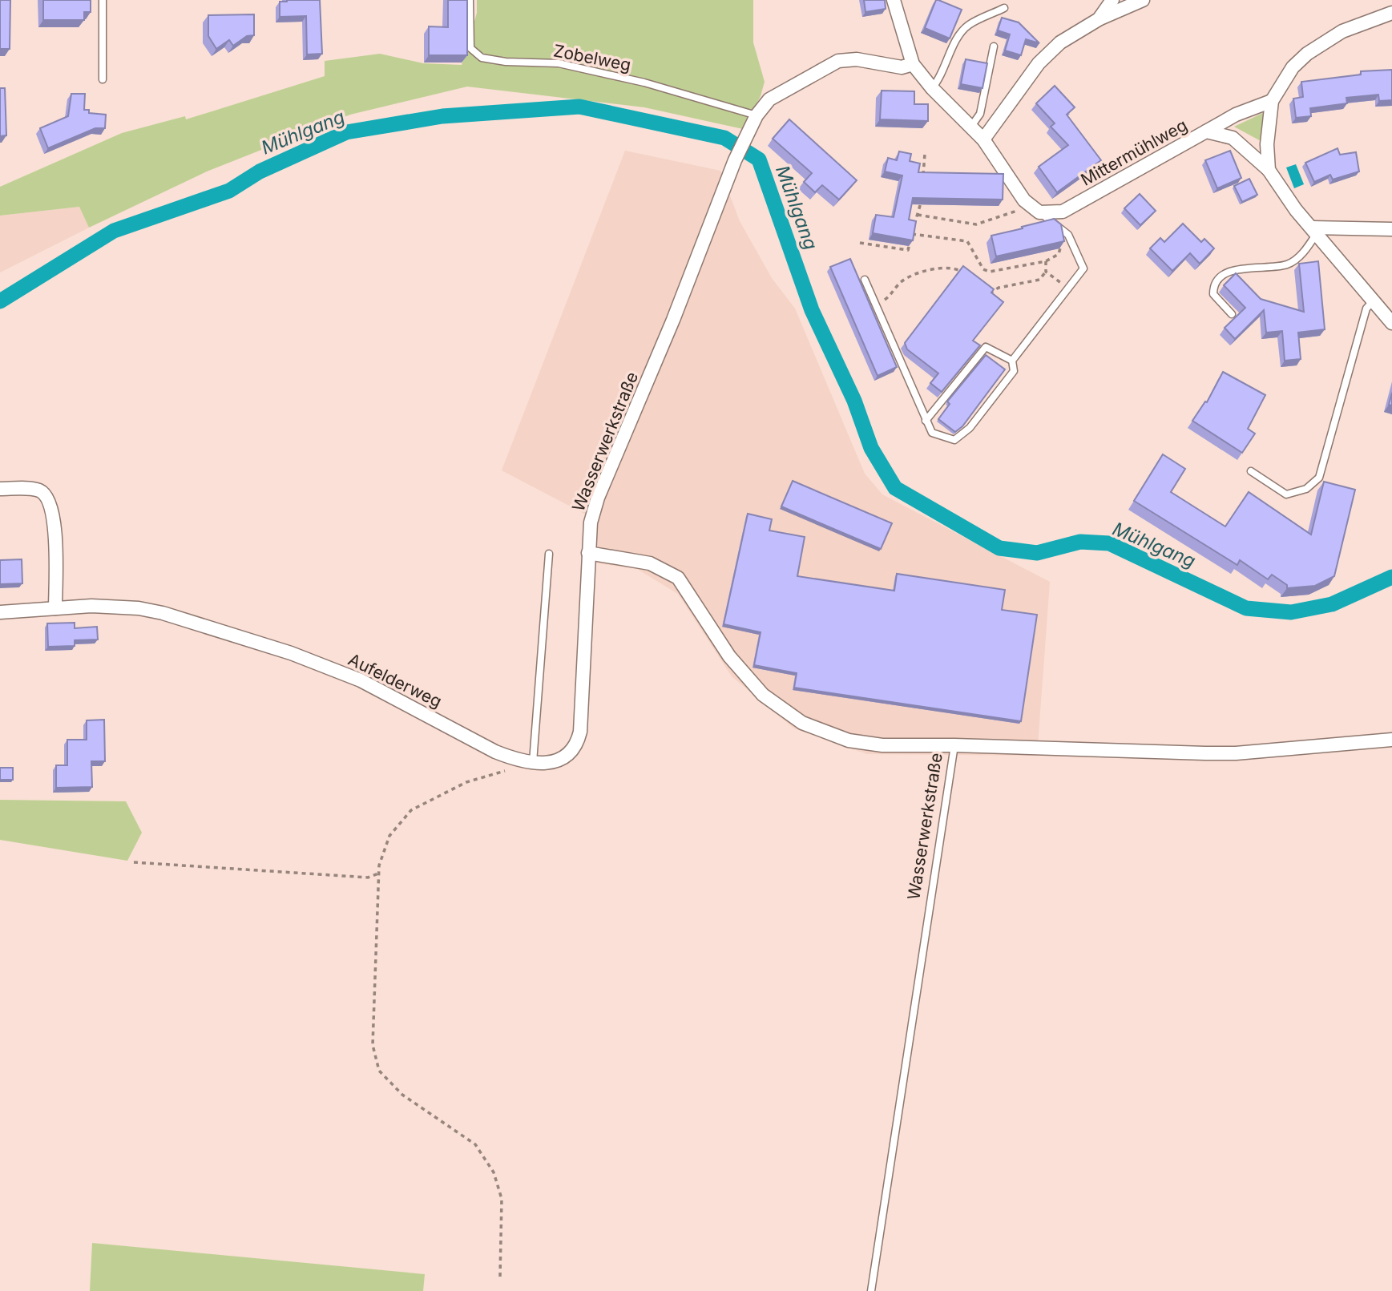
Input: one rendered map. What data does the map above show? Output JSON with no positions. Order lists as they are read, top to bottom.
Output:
{
  "streets": {
    "street": ["Mittermühlweg", "Wasserwerkstraße", "Aufelderweg"],
    "lane": ["Zobelweg"]
  },
  "crossings": [
    ["Zobelweg", "Wasserwerkstraße"],
    ["Wasserwerkstraße", "Aufelderweg"]
  ],
  "water": ["Mühlgang"]
}
